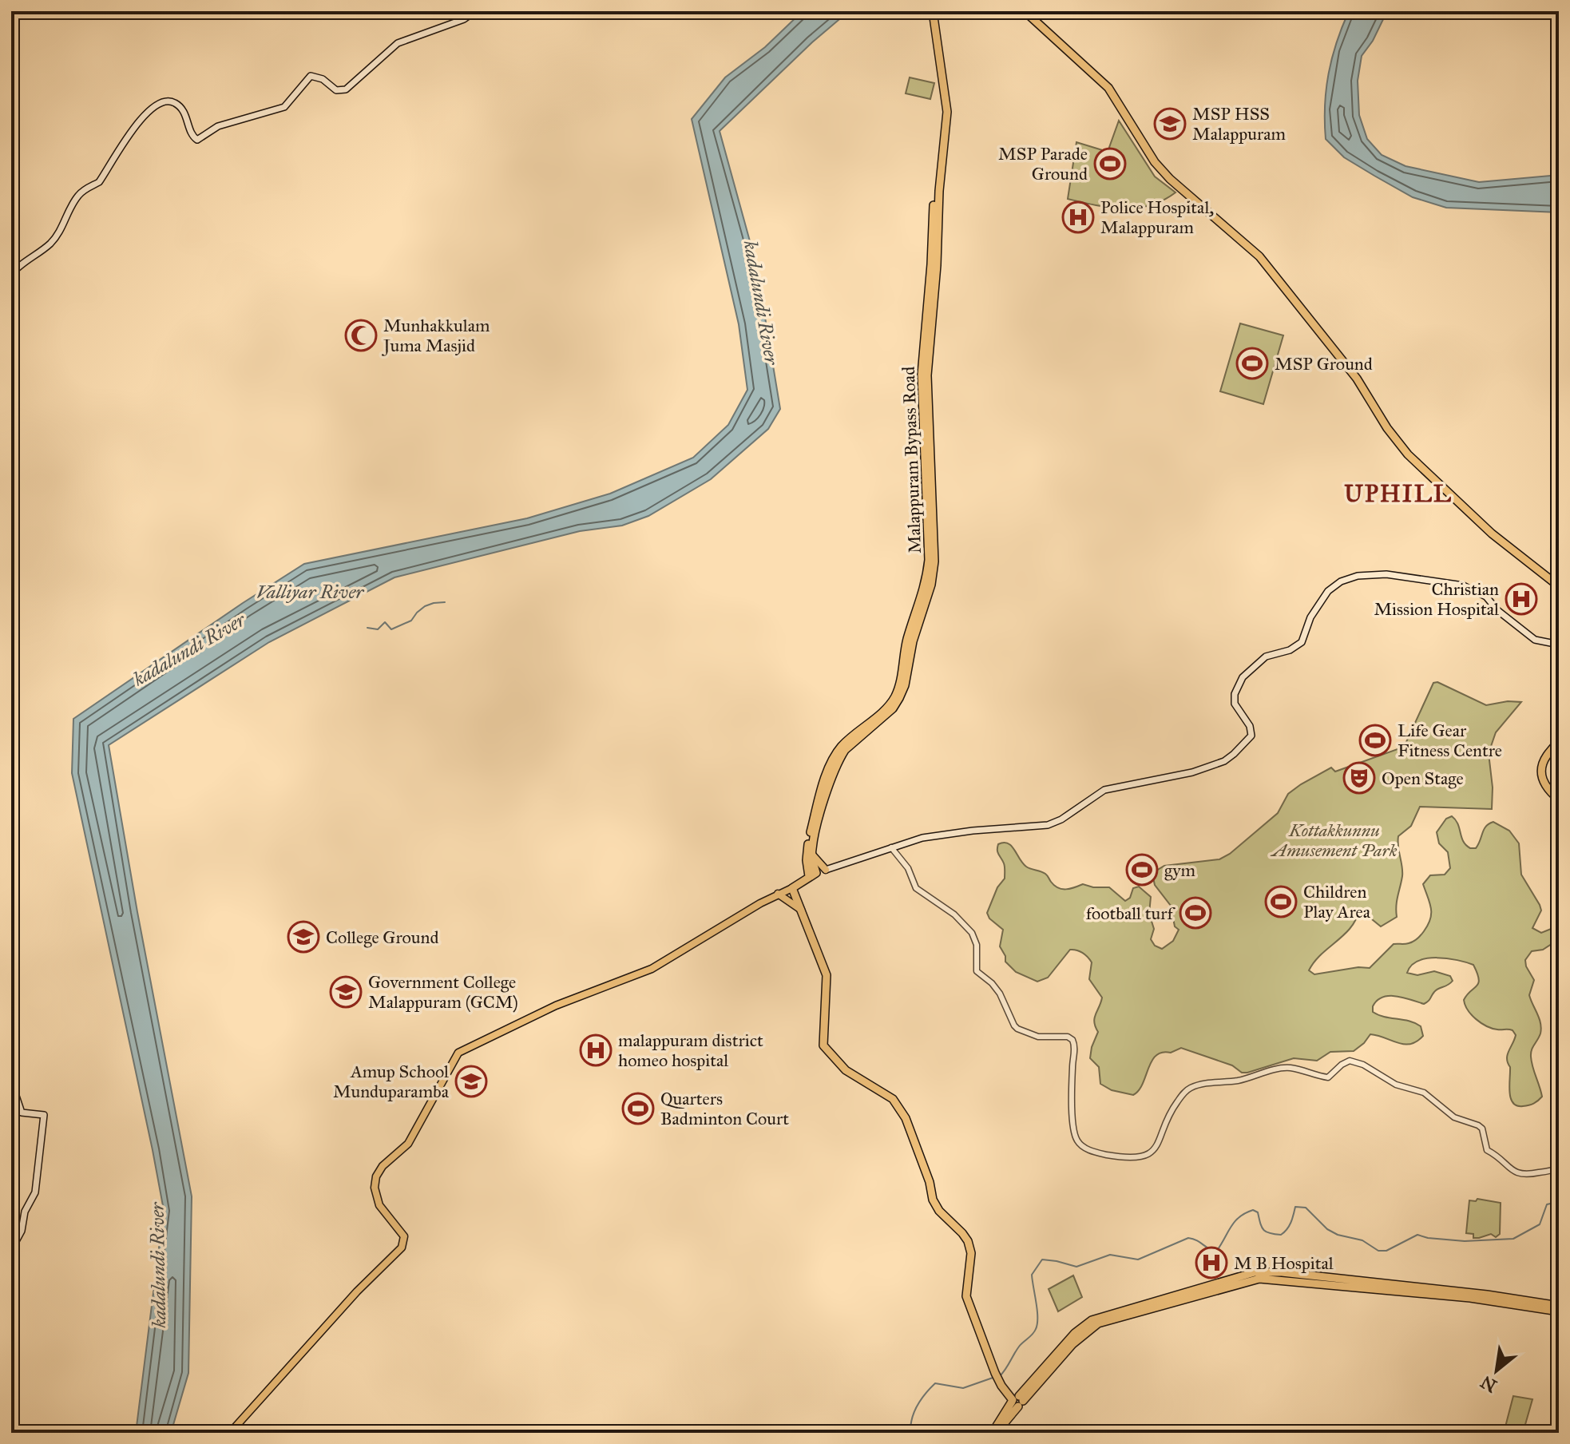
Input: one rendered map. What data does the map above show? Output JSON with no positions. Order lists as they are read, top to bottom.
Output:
{
  "streets": {
    "highway": ["Malappuram Bypass Road"]
  },
  "districts": ["UPHILL"],
  "water": ["kadalundi River", "Valliyar River"],
  "parks": ["Kottakkunnu Amusement Park"],
  "places": {
    "school or university": [
      "MSP HSS Malappuram",
      "College Ground",
      "Government College Malappuram (GCM)",
      "Amup School Munduparamba"
    ],
    "sports": [
      "MSP Parade Ground",
      "MSP Ground",
      "Life Gear Fitness Centre",
      "gym",
      "Children Play Area",
      "football turf",
      "Quarters Badminton Court"
    ],
    "hospital": [
      "Police Hospital, Malappuram",
      "Christian Mission Hospital",
      "malappuram district homeo hospital",
      "M B Hospital"
    ],
    "mosque": ["Munhakkulam Juma Masjid"],
    "theatre": ["Open Stage"]
  },
  "north": "bottom left"
}
